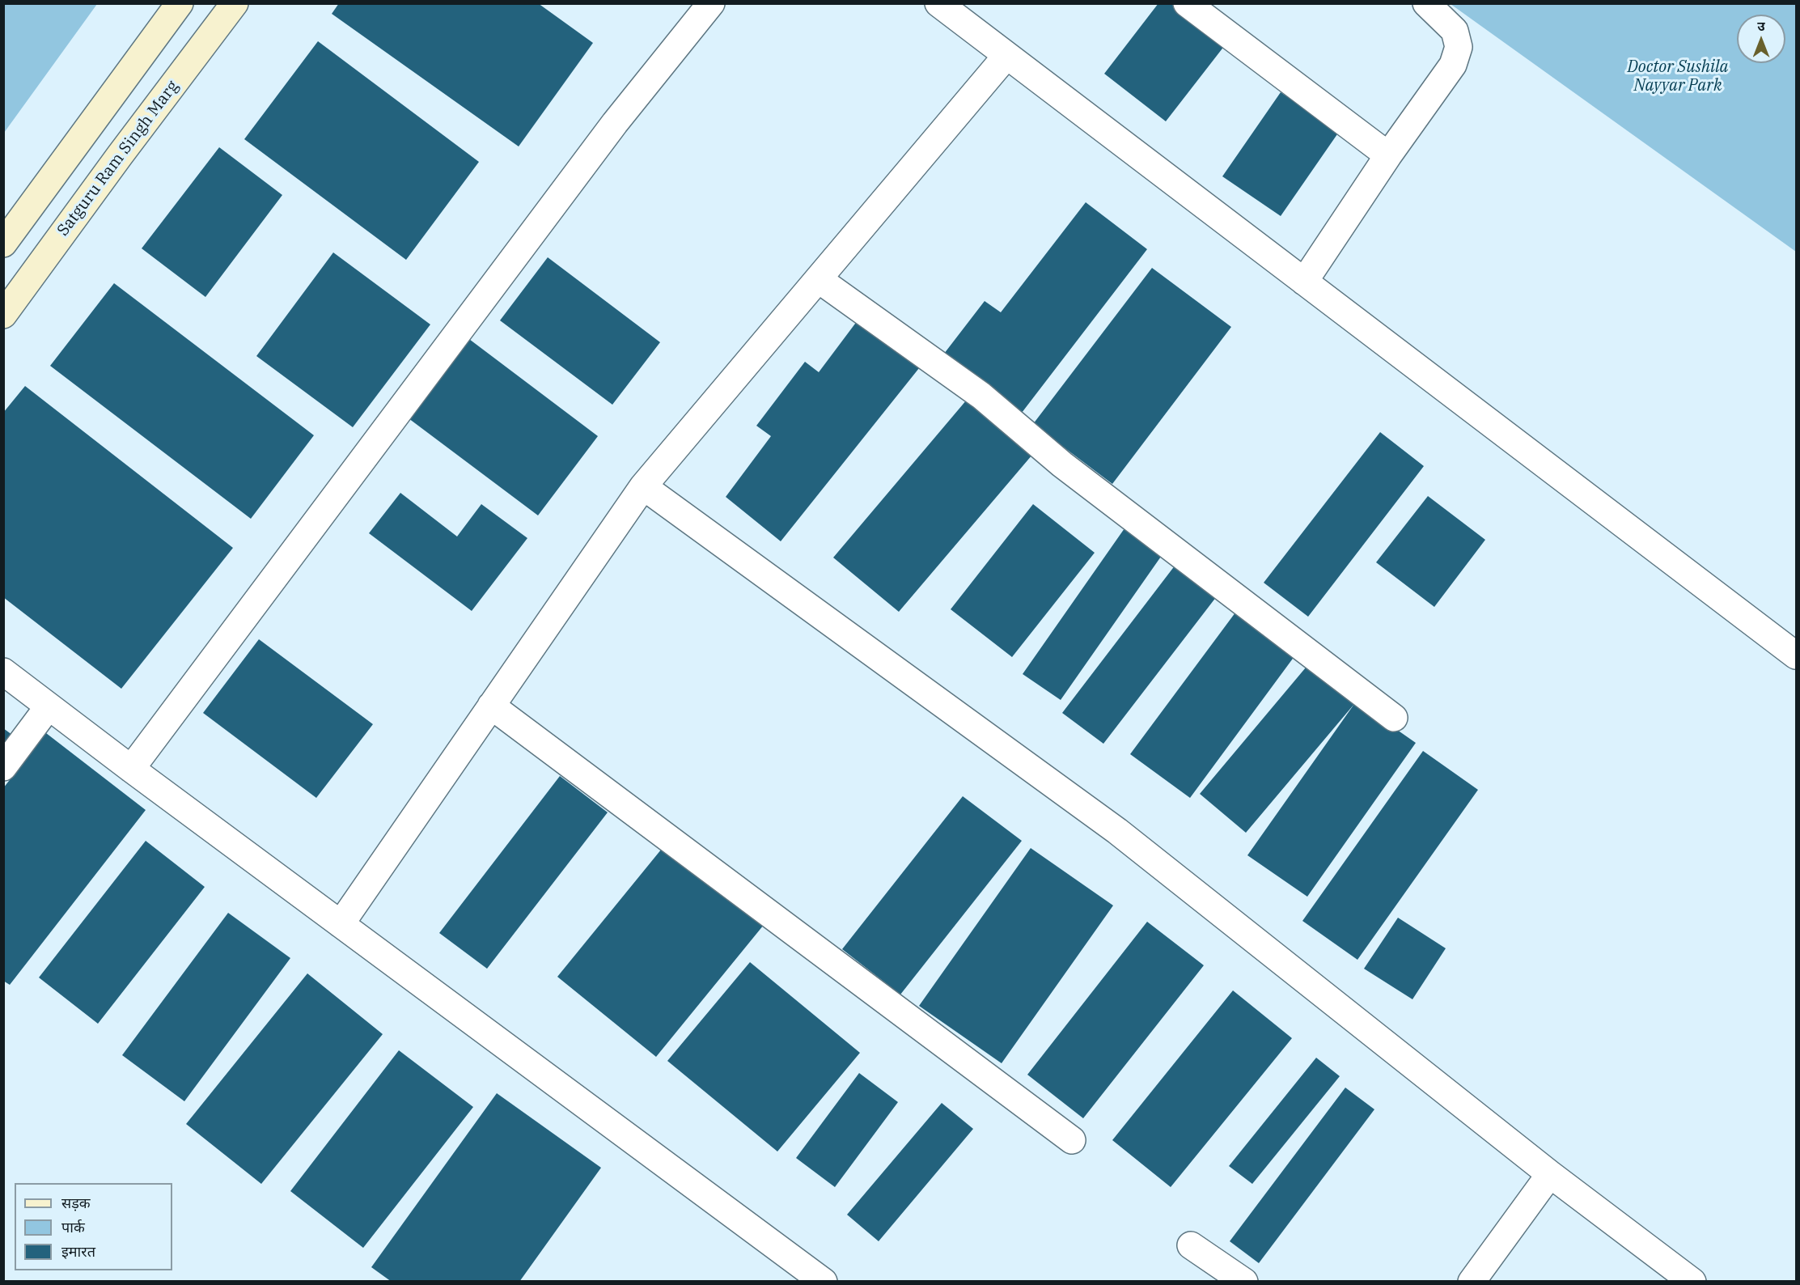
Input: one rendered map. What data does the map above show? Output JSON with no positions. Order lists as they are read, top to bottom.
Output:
{
  "streets": {
    "main road": ["Satguru Ram Singh Marg"]
  },
  "parks": ["Doctor Sushila Nayyar Park"],
  "legend": ["सड़क", "पार्क", "इमारत"],
  "north": "top"
}
